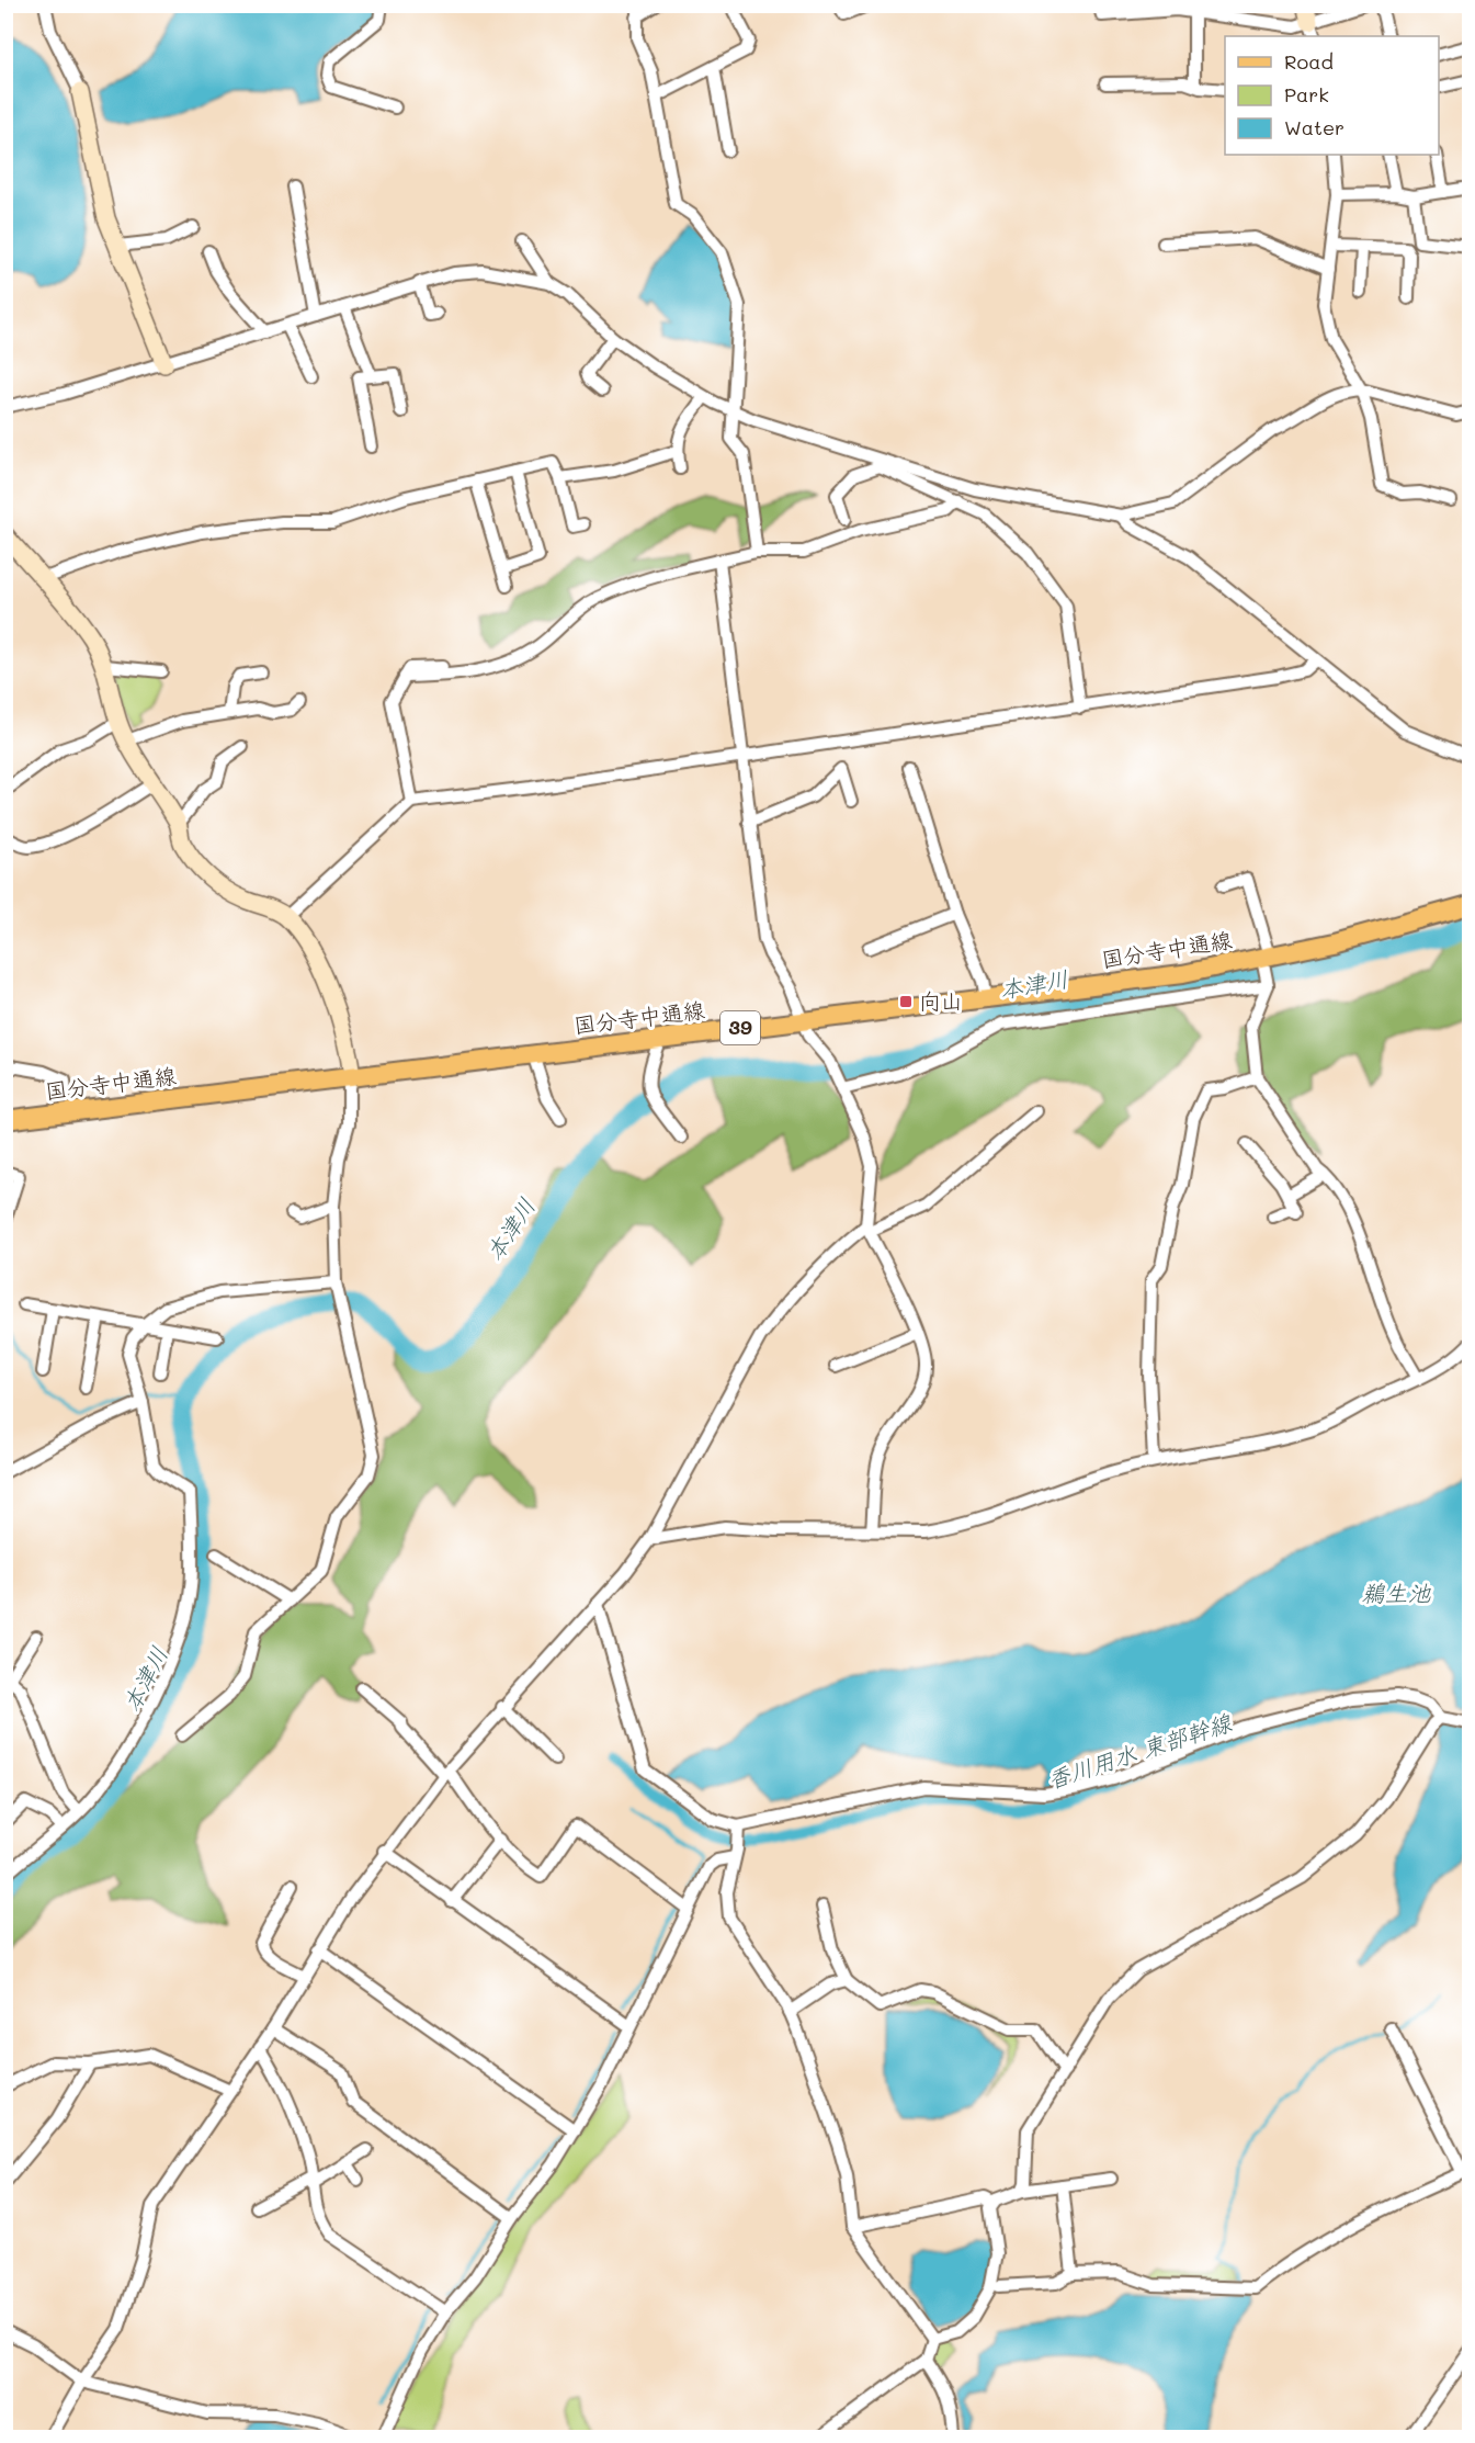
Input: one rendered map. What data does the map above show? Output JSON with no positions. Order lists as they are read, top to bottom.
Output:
{
  "streets": {
    "main road": ["国分寺中通線", "39"]
  },
  "water": ["本津川", "鵜生池", "香川用水 東部幹線"],
  "places": {
    "transit": ["向山"]
  },
  "legend": ["Road", "Park", "Water"]
}
